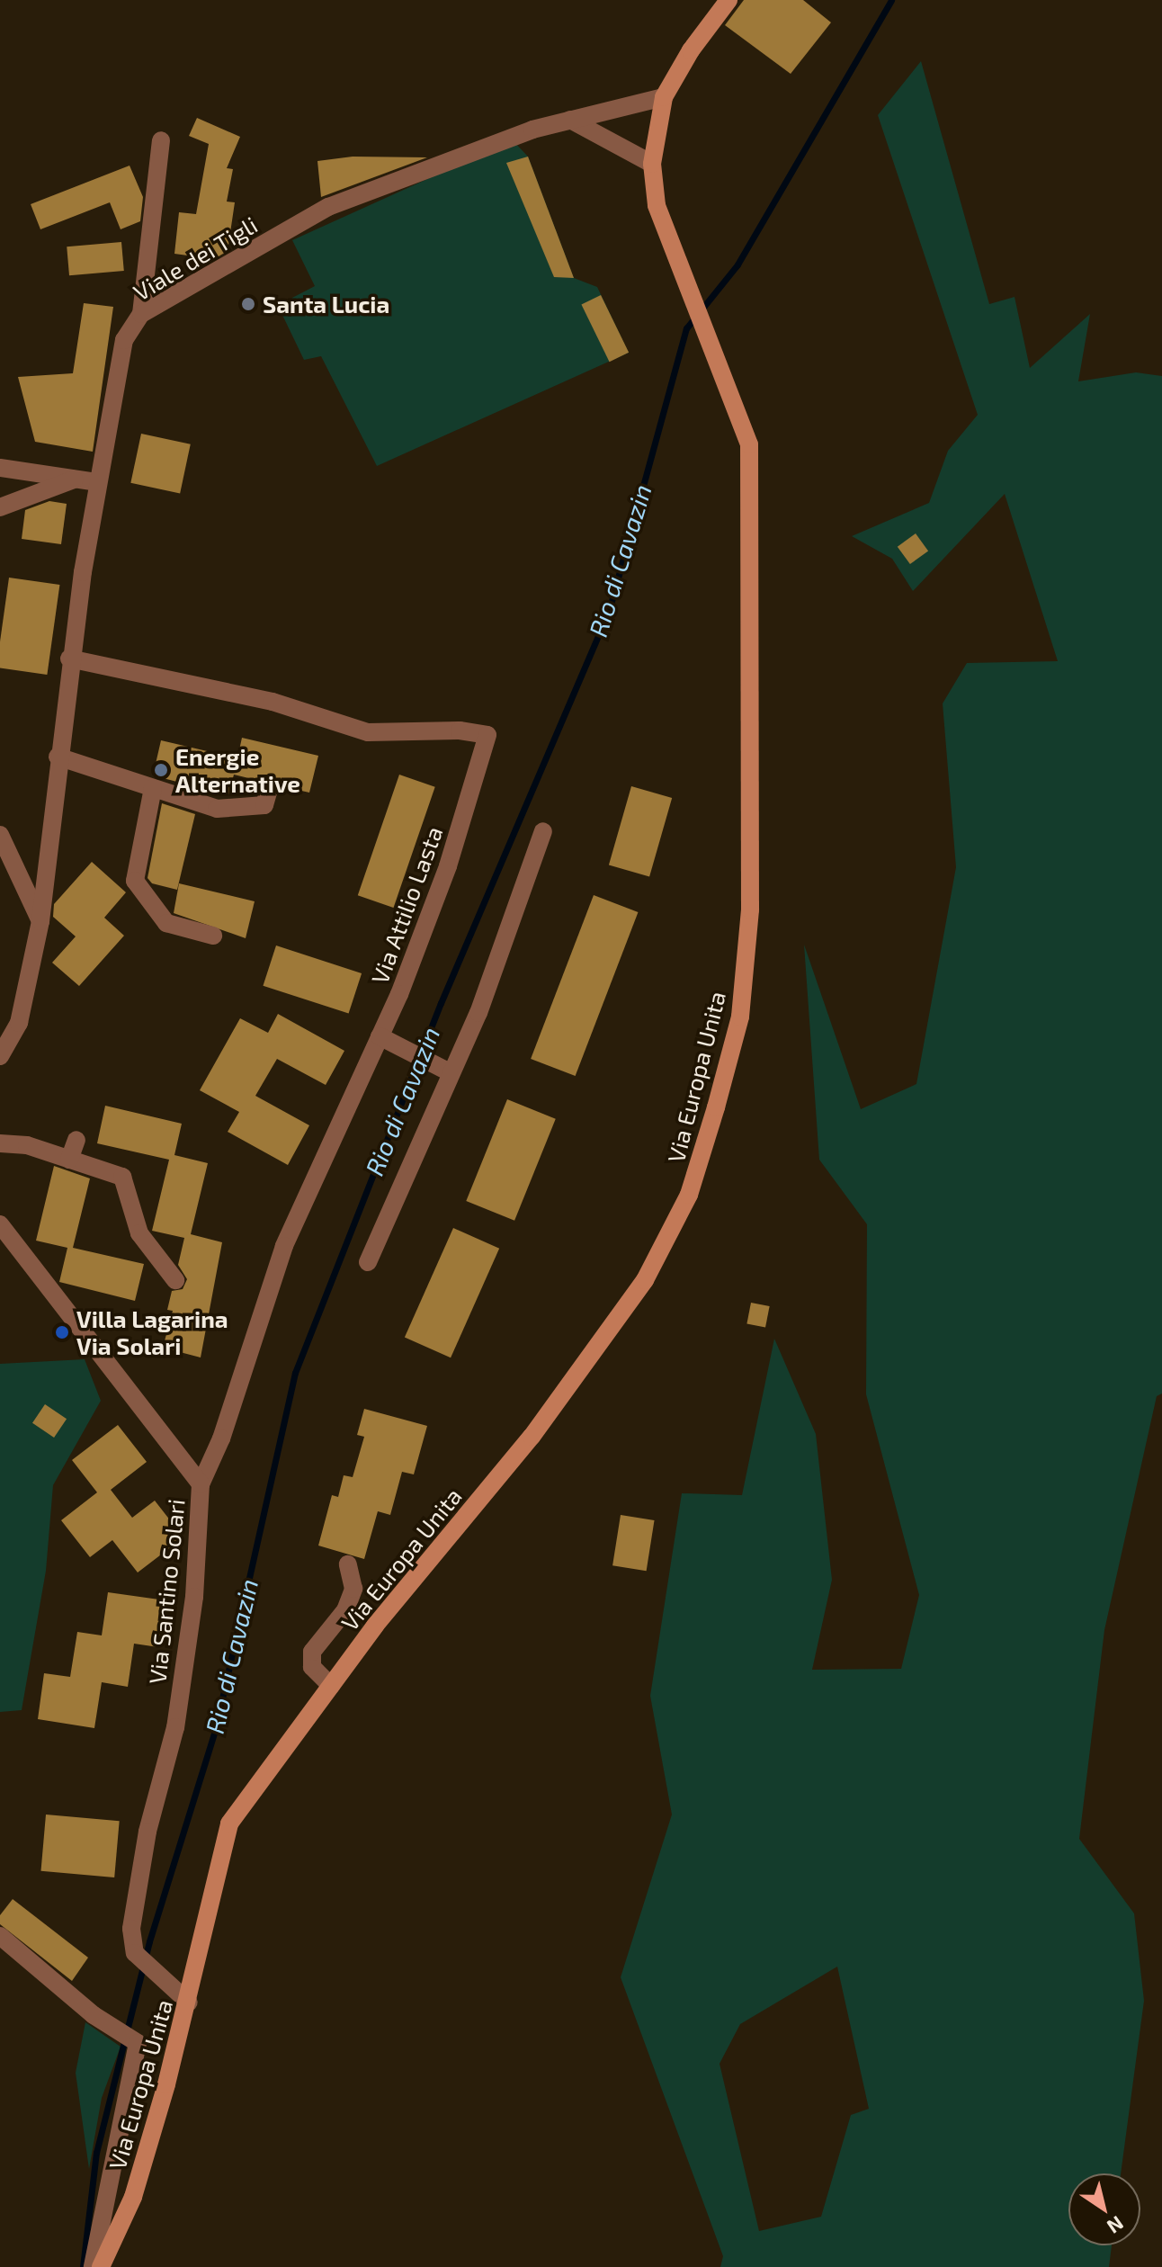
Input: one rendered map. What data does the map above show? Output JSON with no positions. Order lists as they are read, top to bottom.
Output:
{
  "streets": {
    "main road": ["Via Europa Unita"],
    "street": ["Viale dei Tigli", "Via Attilio Lasta", "Via Santino Solari"]
  },
  "crossings": [
    ["Viale dei Tigli", "Via Attilio Lasta"],
    ["Viale dei Tigli", "Via Europa Unita"],
    ["Via Attilio Lasta", "Via Santino Solari"],
    ["Via Europa Unita", "Via Santino Solari"]
  ],
  "water": ["Rio di Cavazin"],
  "places": ["Santa Lucia", "Energie Alternative", "Villa Lagarina Via Solari"],
  "north": "bottom right"
}
